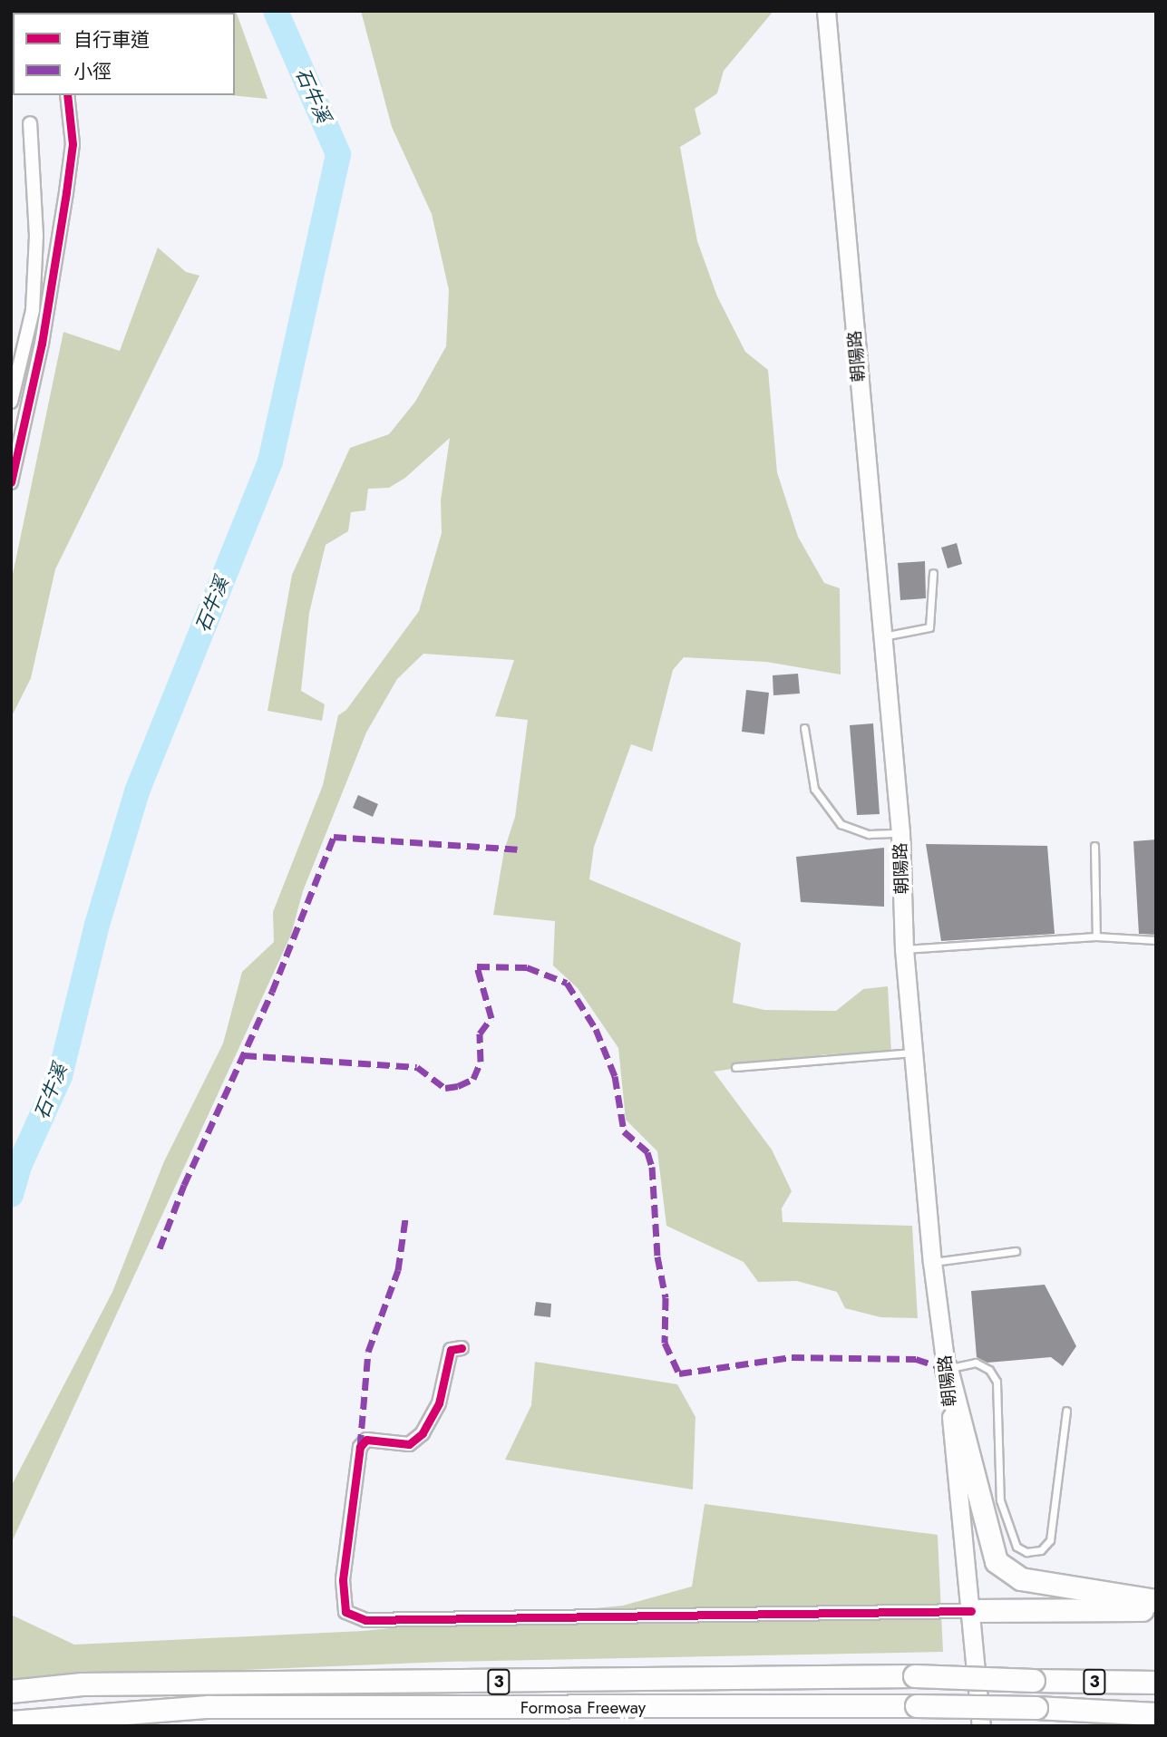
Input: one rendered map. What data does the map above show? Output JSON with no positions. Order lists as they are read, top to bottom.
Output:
{
  "streets": {
    "highway": ["3", "Formosa Freeway"],
    "main road": ["朝陽路"]
  },
  "water": ["石牛溪"],
  "legend": ["自行車道", "小徑"]
}
